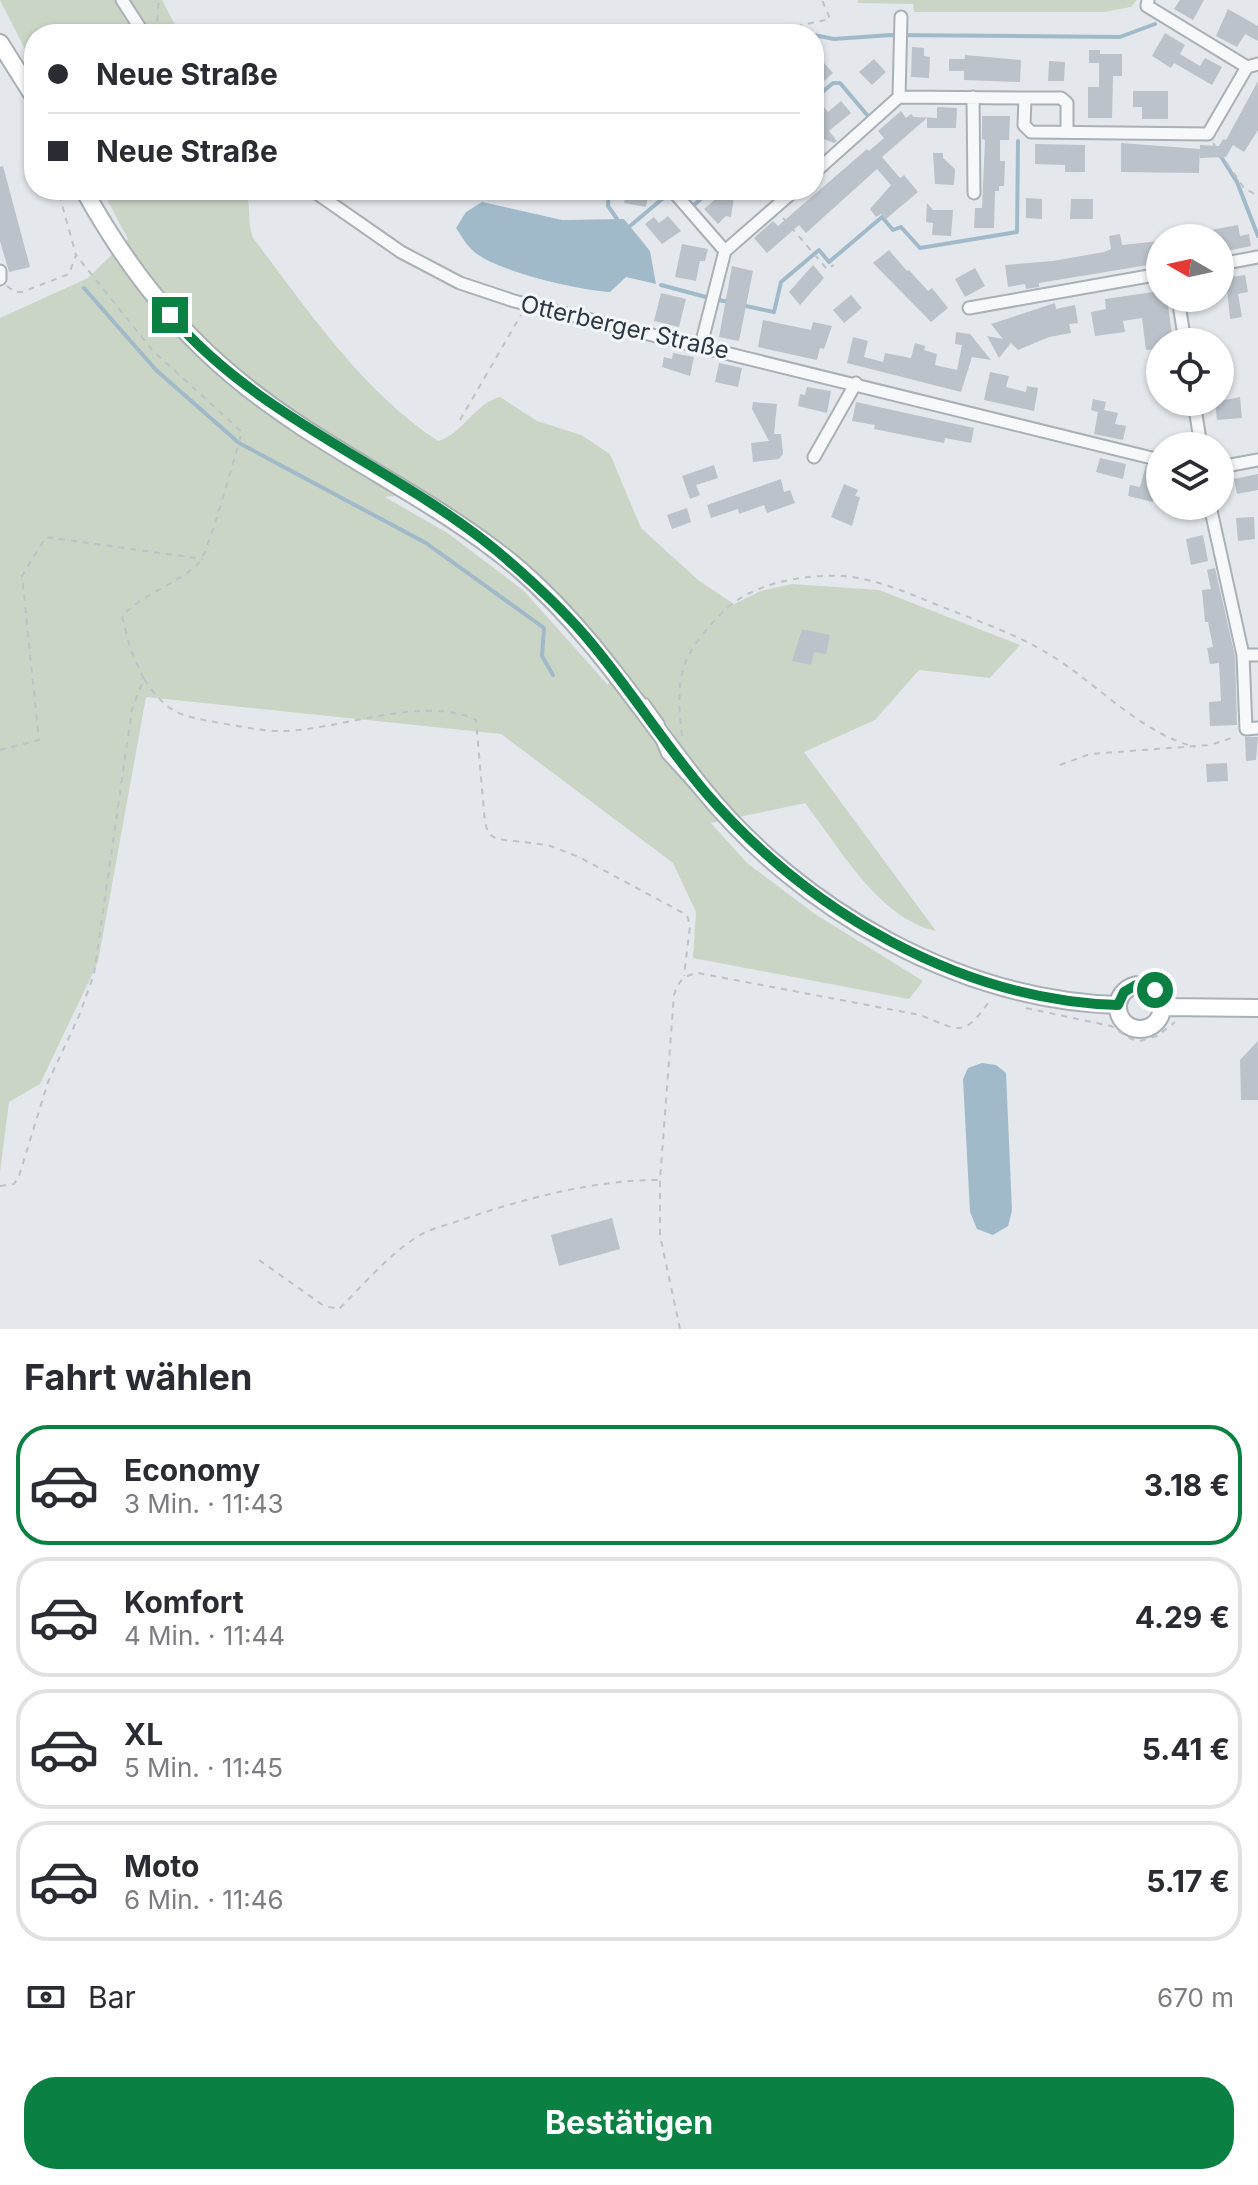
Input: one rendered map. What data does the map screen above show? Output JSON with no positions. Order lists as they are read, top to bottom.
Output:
{
  "streets": {
    "street": ["Otterberger Straße"]
  },
  "north": "left",
  "page": {
    "banner": ["Neue Straße", "Neue Straße"],
    "heading": "Fahrt wählen",
    "list": [
      {
        "name": "Economy",
        "note": "3 Min. · 11:43",
        "value": "3.18 €"
      },
      {
        "name": "Komfort",
        "note": "4 Min. · 11:44",
        "value": "4.29 €"
      },
      {
        "name": "XL",
        "note": "5 Min. · 11:45",
        "value": "5.41 €"
      },
      {
        "name": "Moto",
        "note": "6 Min. · 11:46",
        "value": "5.17 €"
      }
    ],
    "pay": ["Bar", "670 m"],
    "buttons": "Bestätigen"
  }
}
